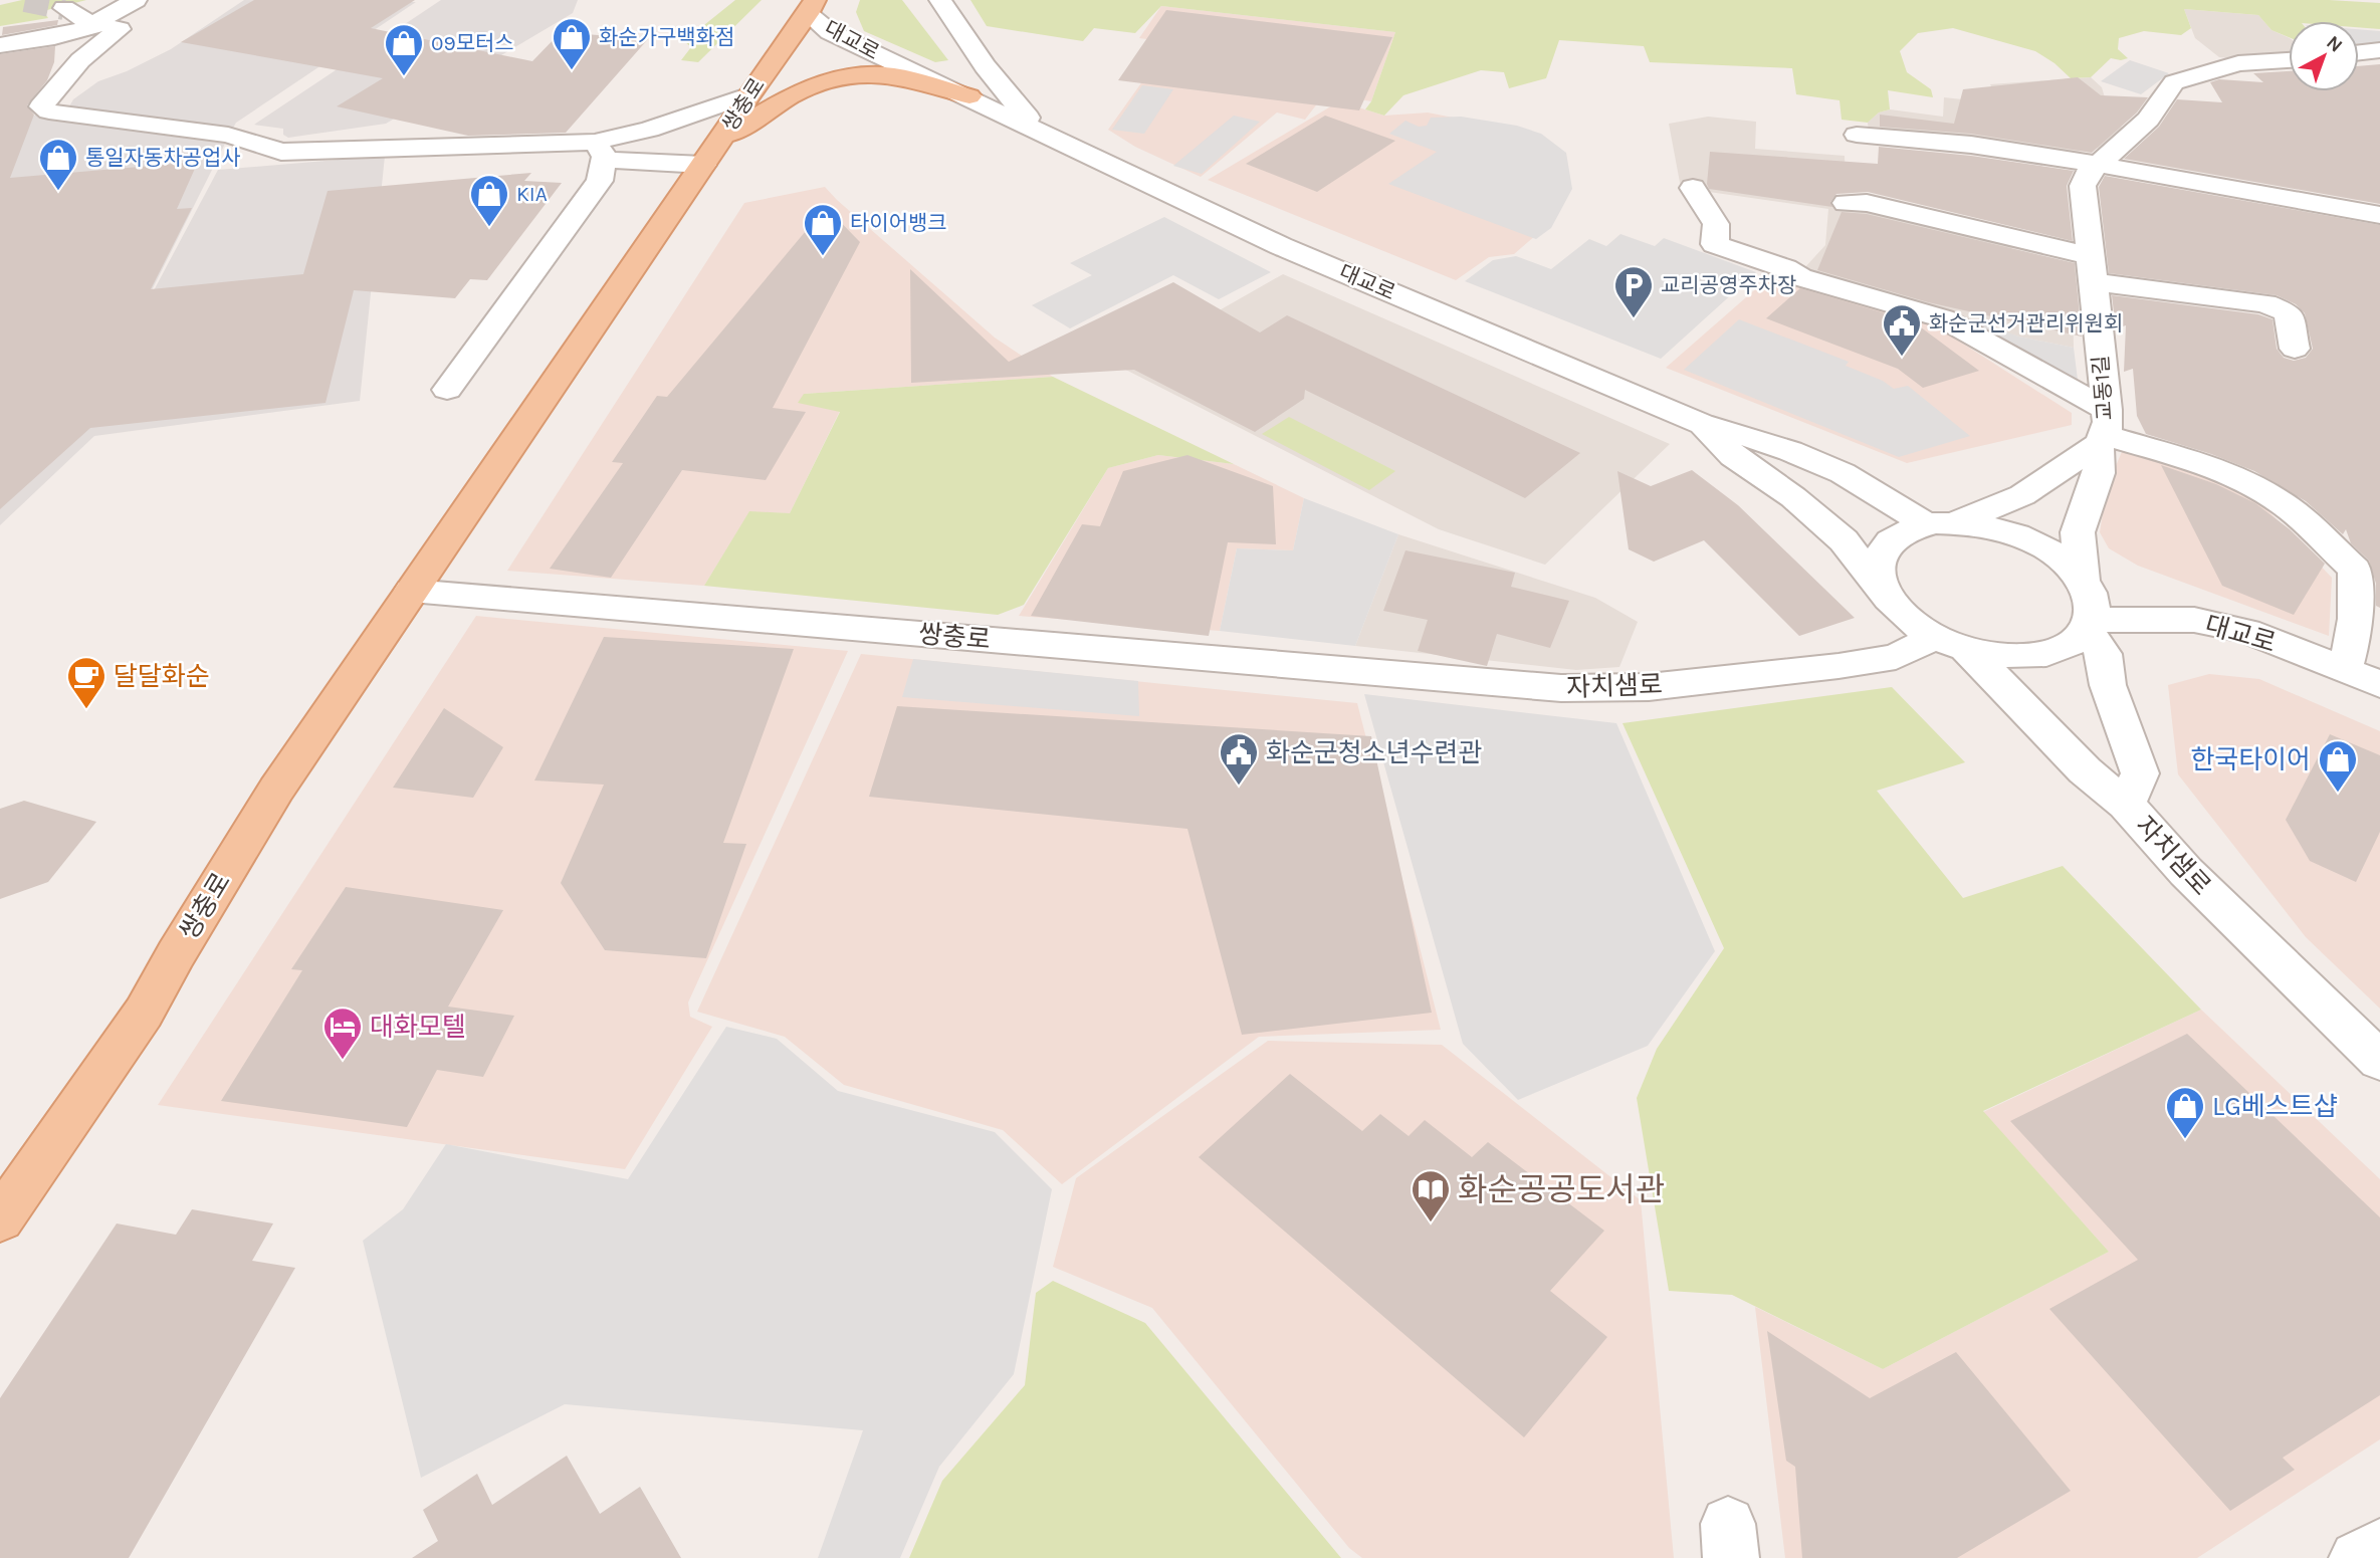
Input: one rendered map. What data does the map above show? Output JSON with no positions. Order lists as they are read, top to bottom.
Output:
{
  "streets": {
    "main road": ["쌍충로"],
    "street": ["대교로", "교동1길", "자치샘로"]
  },
  "crossings": [
    ["대교로", "쌍충로"],
    ["대교로", "교동1길"],
    ["대교로", "자치샘로"],
    ["쌍충로", "자치샘로"]
  ],
  "places": {
    "shop": [
      "화순가구백화점",
      "09모터스",
      "통일자동차공업사",
      "KIA",
      "타이어뱅크",
      "한국타이어",
      "LG베스트샵"
    ],
    "parking": ["교리공영주차장"],
    "public building": ["화순군선거관리위원회", "화순군청소년수련관"],
    "cafe": ["달달화순"],
    "hotel": ["대화모텔"],
    "library": ["화순공공도서관"]
  },
  "north": "top right"
}
